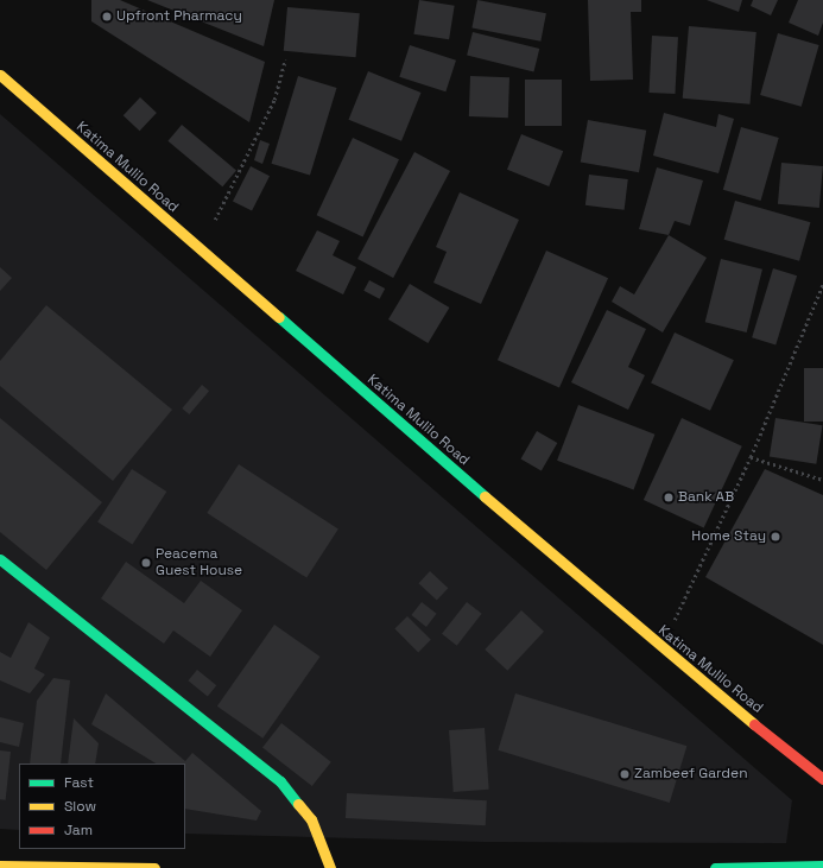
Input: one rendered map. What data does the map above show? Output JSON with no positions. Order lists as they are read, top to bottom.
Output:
{
  "streets": {
    "main road": ["Katima Mulilo Road"]
  },
  "places": [
    "Upfront Pharmacy",
    "Bank AB",
    "Home Stay",
    "Peacema Guest House",
    "Zambeef Garden"
  ],
  "legend": ["Fast", "Slow", "Jam"]
}
